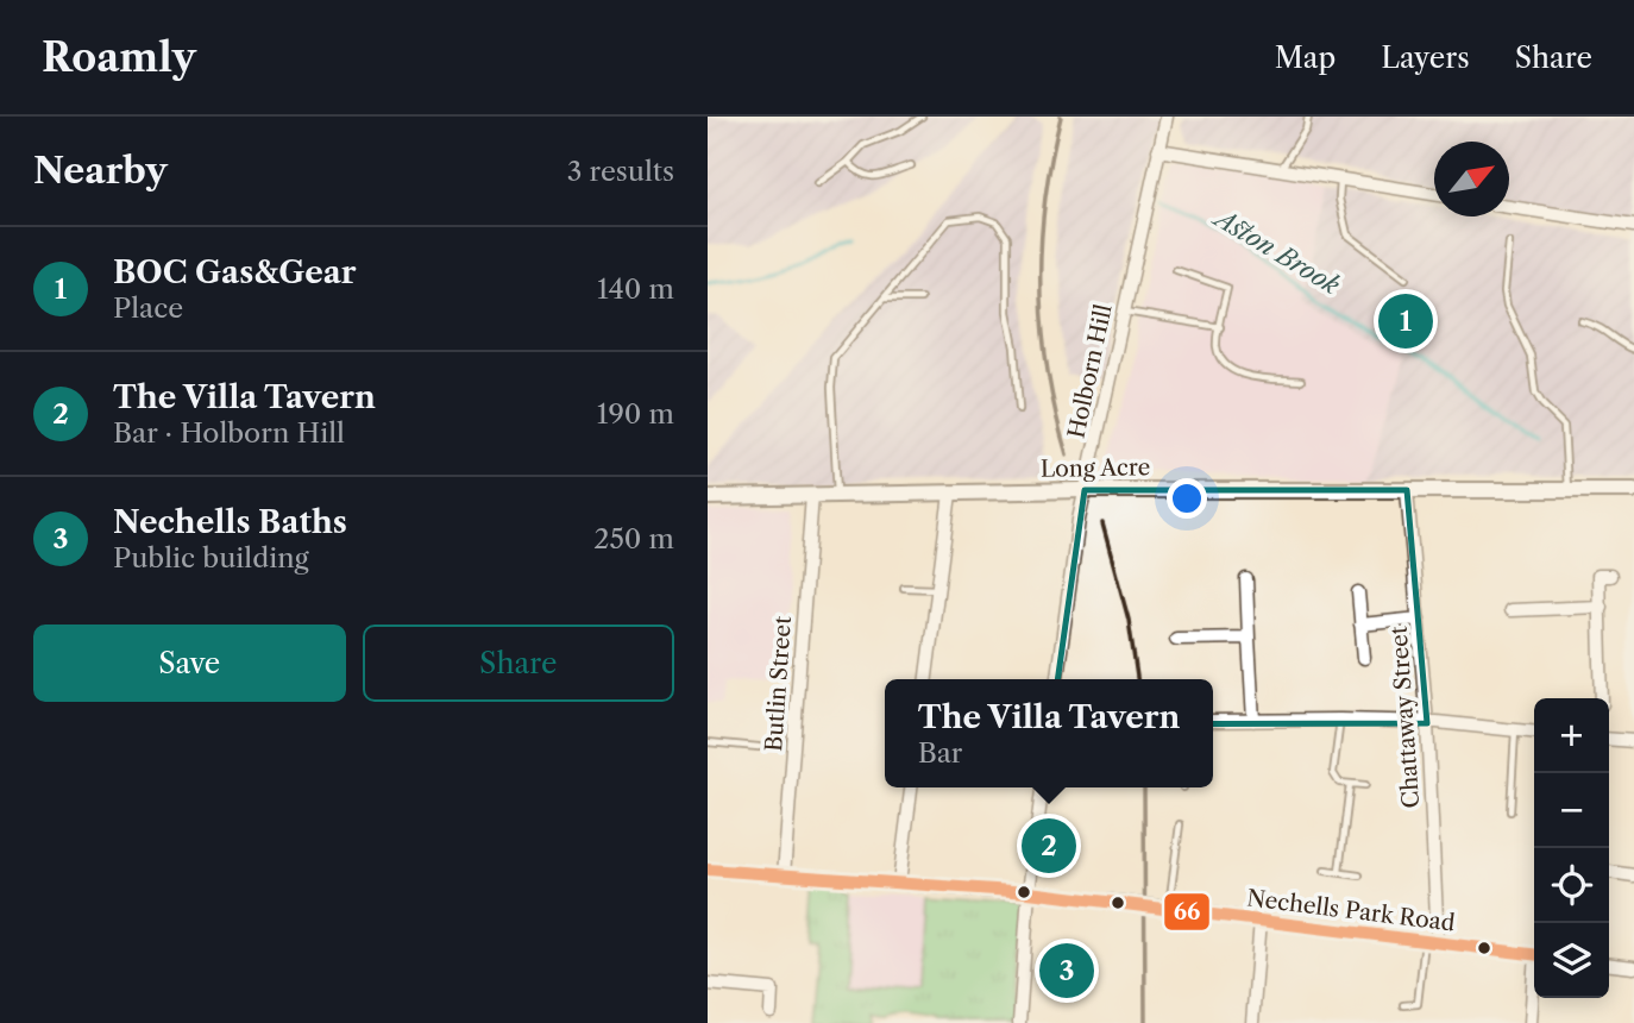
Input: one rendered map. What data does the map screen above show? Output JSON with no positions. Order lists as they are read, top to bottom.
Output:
{
  "streets": {
    "street": [
      "Holborn Hill",
      "Long Acre",
      "Butlin Street",
      "Chattaway Street",
      "Nechells Park Road"
    ]
  },
  "crossings": [
    ["Holborn Hill", "Long Acre"],
    ["Long Acre", "Butlin Street"],
    ["Long Acre", "Chattaway Street"],
    ["Butlin Street", "Nechells Park Road"],
    ["Chattaway Street", "Nechells Park Road"]
  ],
  "water": ["Aston Brook"],
  "lines": ["transit line 66"],
  "north": "top right",
  "page": {
    "header": "Roamly",
    "nav": ["Map", "Layers", "Share"],
    "heading": ["Nearby", "3 results"],
    "list": [
      {
        "mark": "1",
        "name": "BOC Gas&Gear",
        "note": "Place",
        "value": "140 m"
      },
      {
        "mark": "2",
        "name": "The Villa Tavern",
        "note": "Bar · Holborn Hill",
        "value": "190 m"
      },
      {
        "mark": "3",
        "name": "Nechells Baths",
        "note": "Public building",
        "value": "250 m"
      }
    ],
    "pins": ["1", "2", "3"],
    "buttons": ["Save", "Share"],
    "popup": ["The Villa Tavern", "Bar"],
    "map_buttons": ["+", "−"]
  }
}
